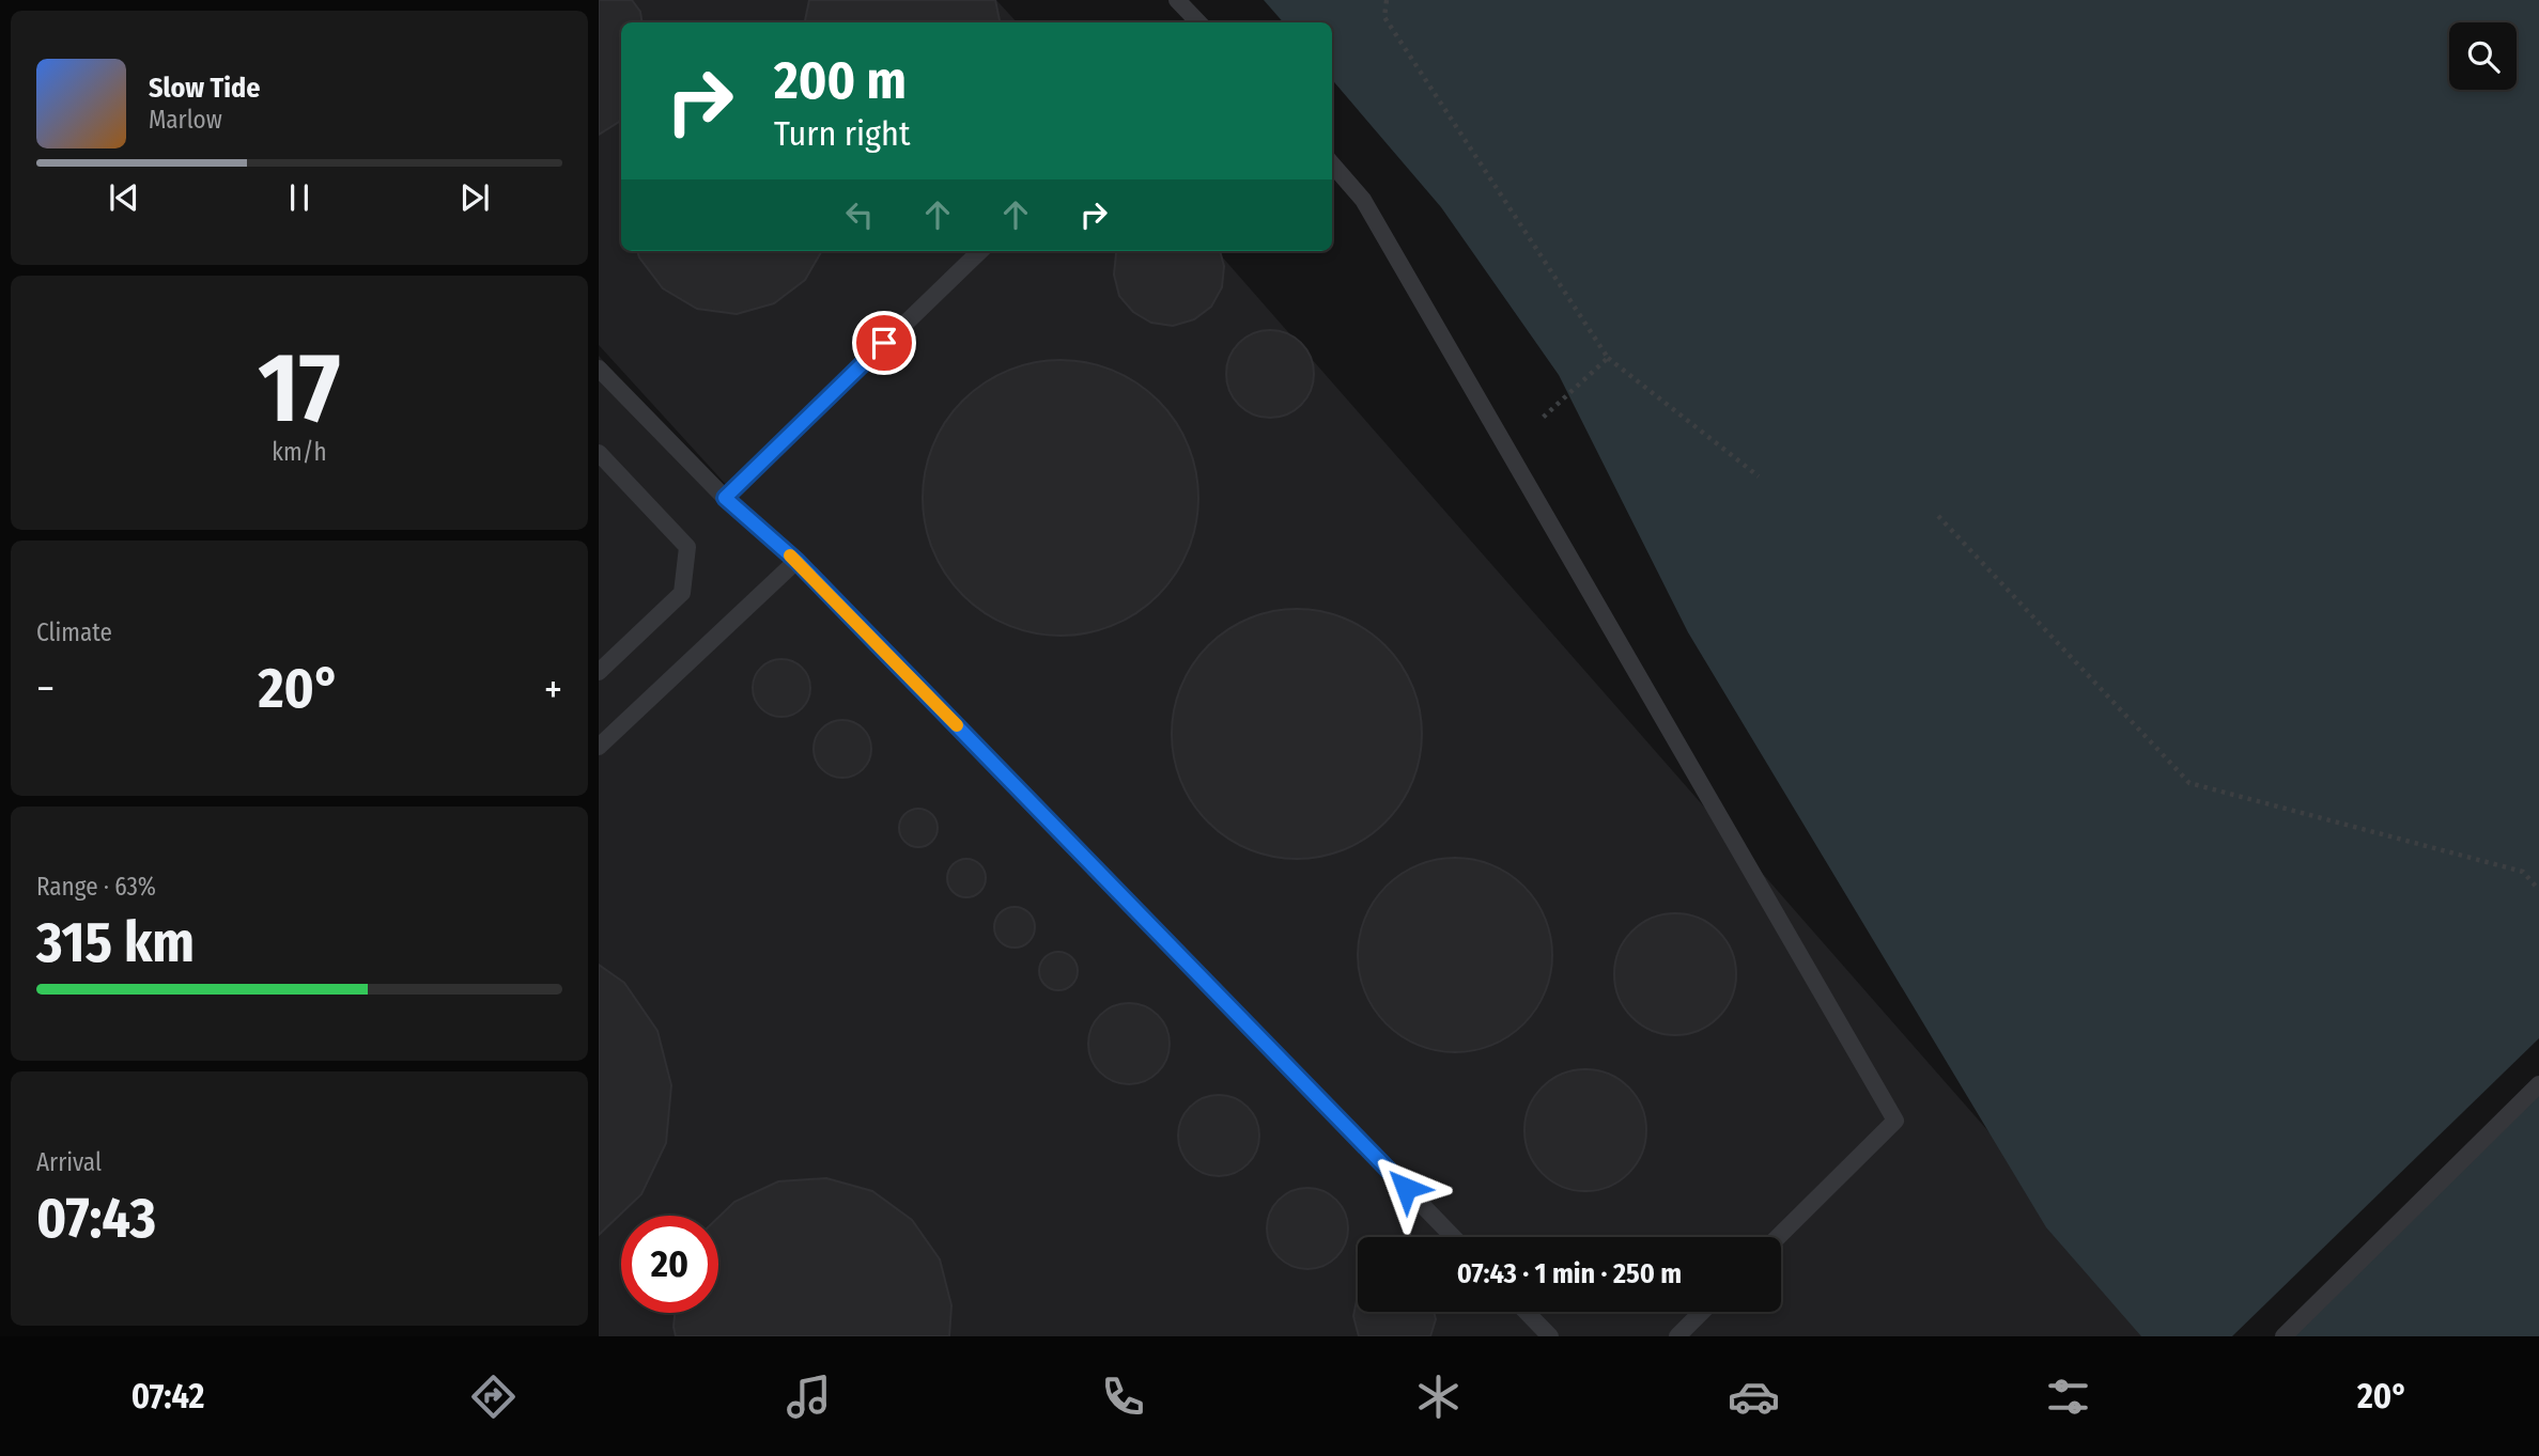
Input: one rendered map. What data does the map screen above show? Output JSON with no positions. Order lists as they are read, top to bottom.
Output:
{
  "page": {
    "turn": ["200 m", "Turn right"],
    "song": ["Slow Tide", "Marlow"],
    "tile": [
      ["17", "km/h"],
      "Climate",
      ["Range · 63%", "315 km"],
      ["Arrival", "07:43"]
    ],
    "heat": ["−", "20°", "+"],
    "limit": "20",
    "trip": "07:43 · 1 min · 250 m",
    "tabs": ["07:42", "20°"]
  }
}
